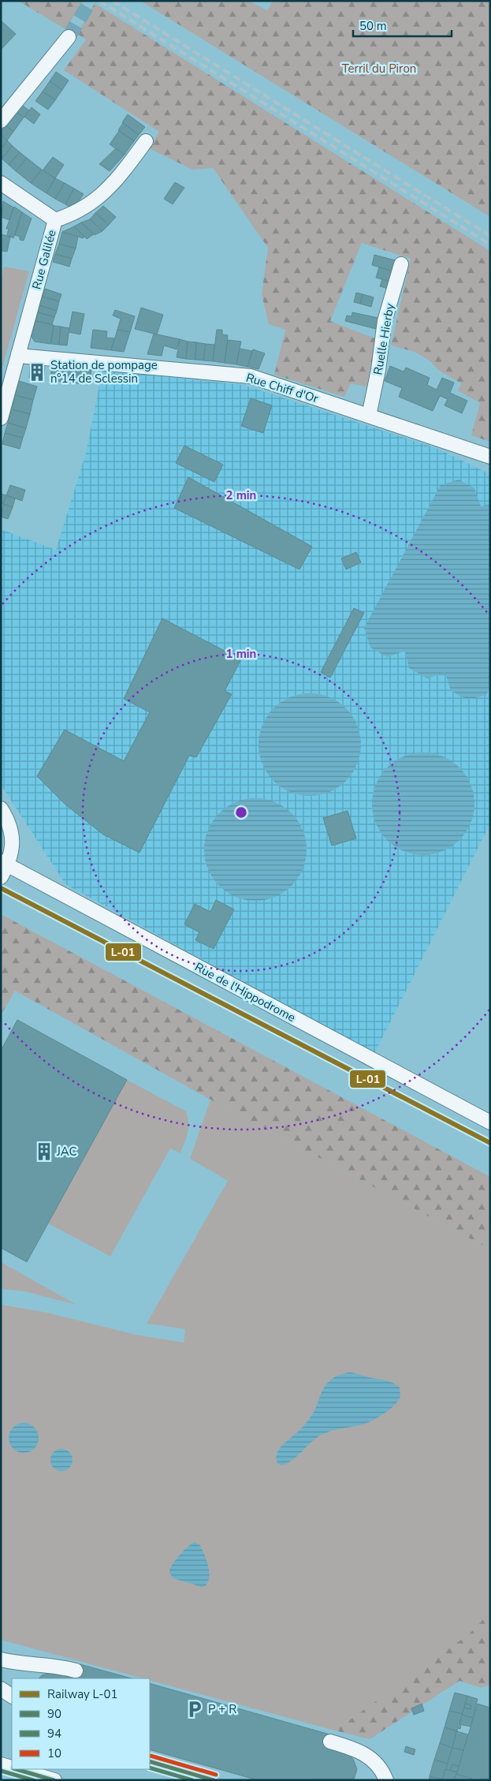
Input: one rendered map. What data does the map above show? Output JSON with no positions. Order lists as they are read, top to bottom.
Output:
{
  "streets": {
    "street": [
      "Rue Galilée",
      "Ruelle Hierby",
      "Rue Chiff d'Or",
      "Rue de l'Hippodrome"
    ]
  },
  "crossings": [
    ["Rue Galilée", "Rue Chiff d'Or"],
    ["Ruelle Hierby", "Rue Chiff d'Or"]
  ],
  "parks": ["Terril du Piron"],
  "places": {
    "building": ["Station de pompage n°14 de Sclessin", "JAC"],
    "parking": ["P + R"]
  },
  "lines": [
    "rail line L-01",
    "transit line 10",
    "transit line 90",
    "transit line 94"
  ],
  "legend": [
    "Railway L-01",
    "90",
    "94",
    "10"
  ],
  "scale_bar": "50 m",
  "rings": ["2 min", "1 min"]
}
